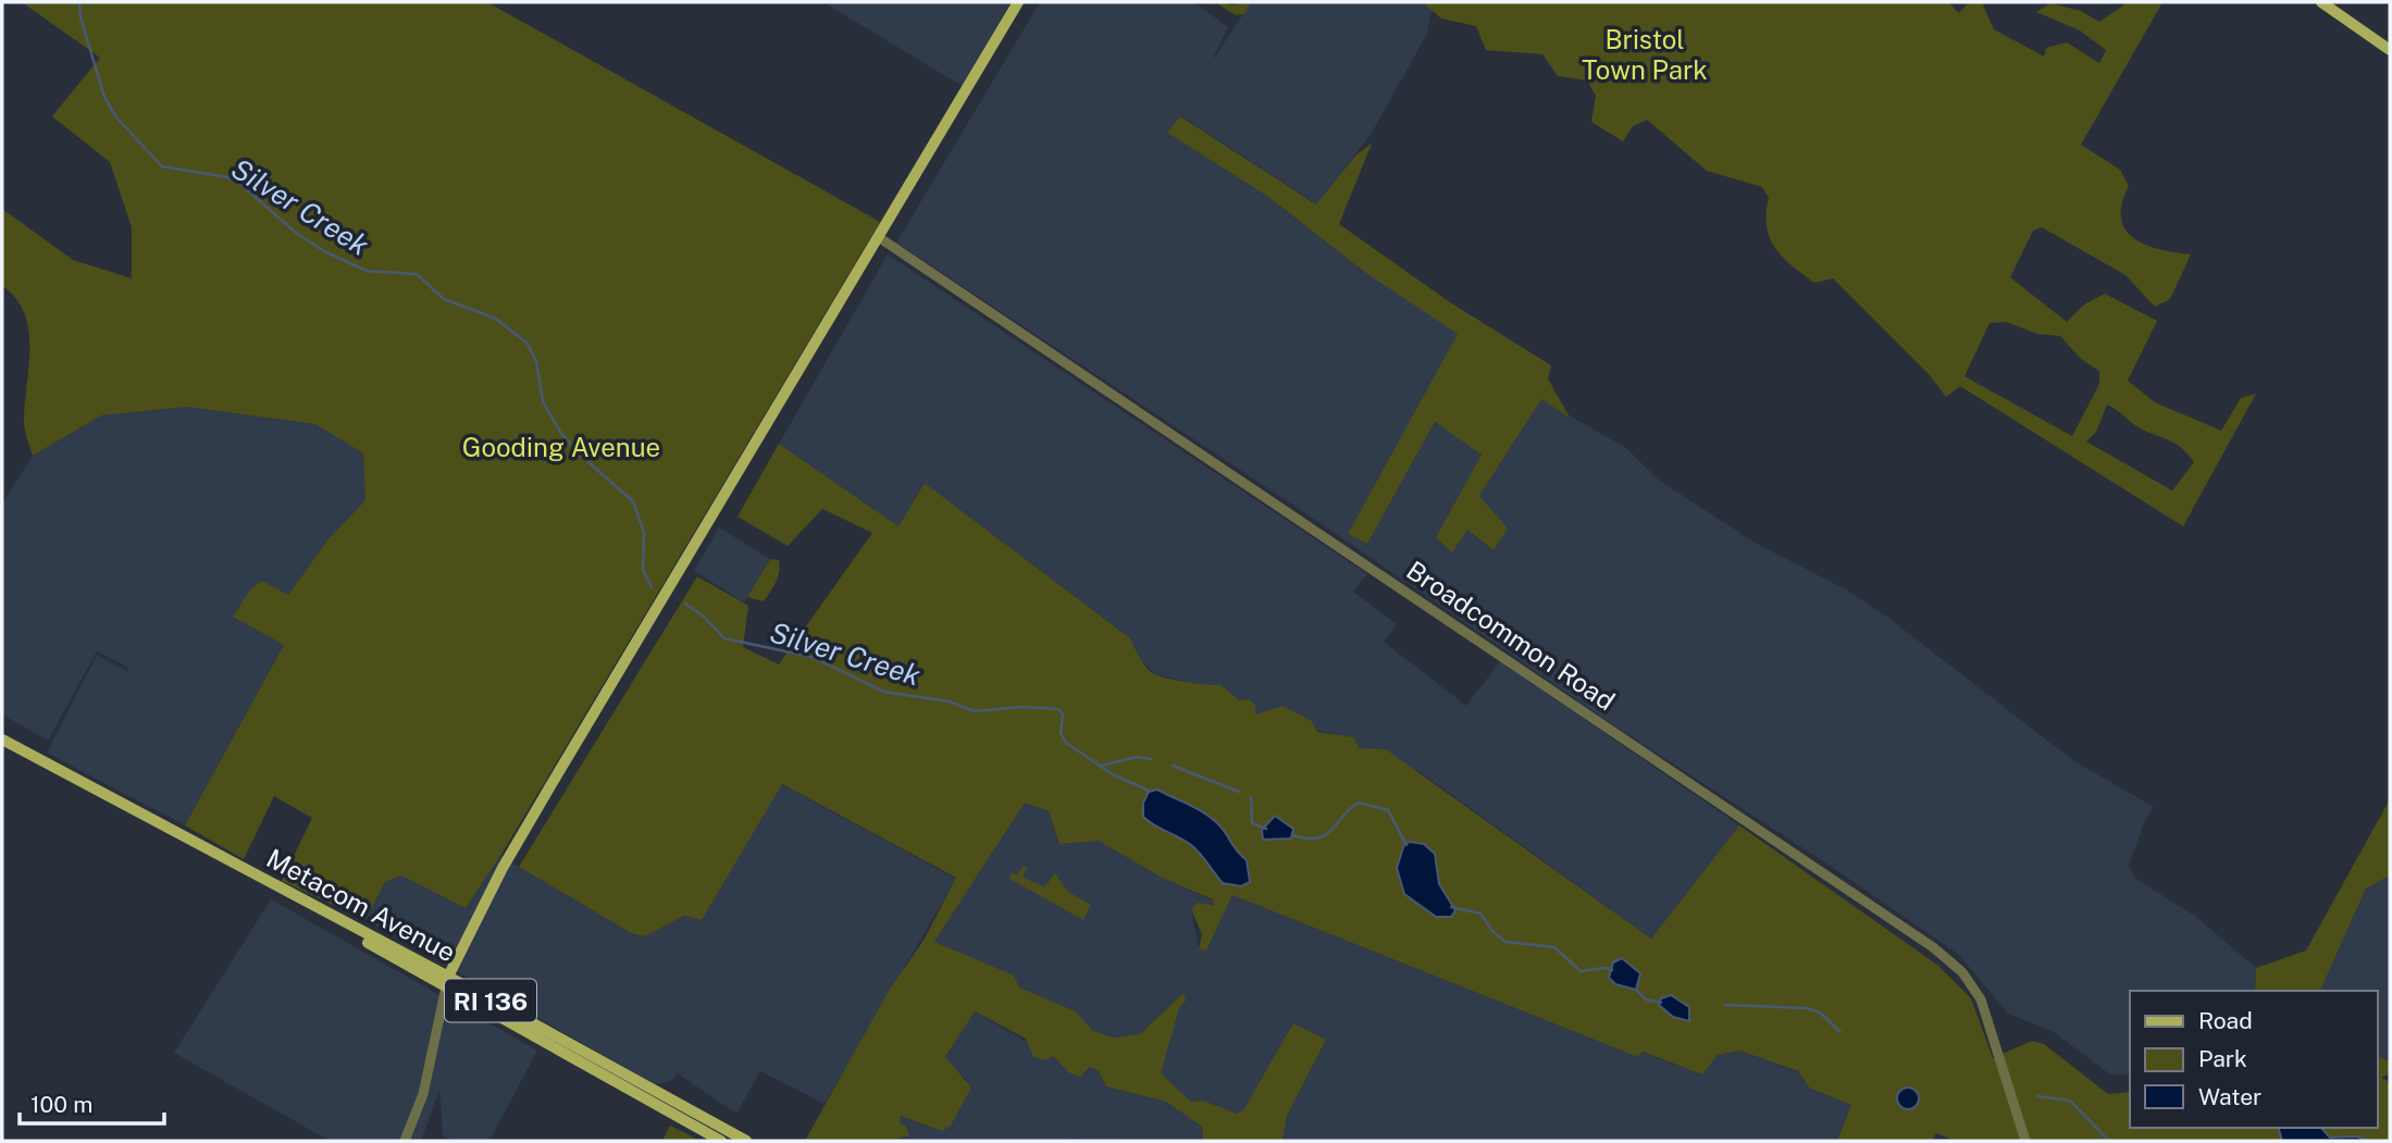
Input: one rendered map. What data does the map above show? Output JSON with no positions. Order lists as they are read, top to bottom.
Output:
{
  "streets": {
    "main road": ["Metacom Avenue", "RI 136"],
    "street": ["Broadcommon Road"]
  },
  "water": ["Silver Creek"],
  "parks": ["Bristol Town Park", "Gooding Avenue"],
  "legend": ["Road", "Park", "Water"],
  "scale_bar": "100 m"
}
